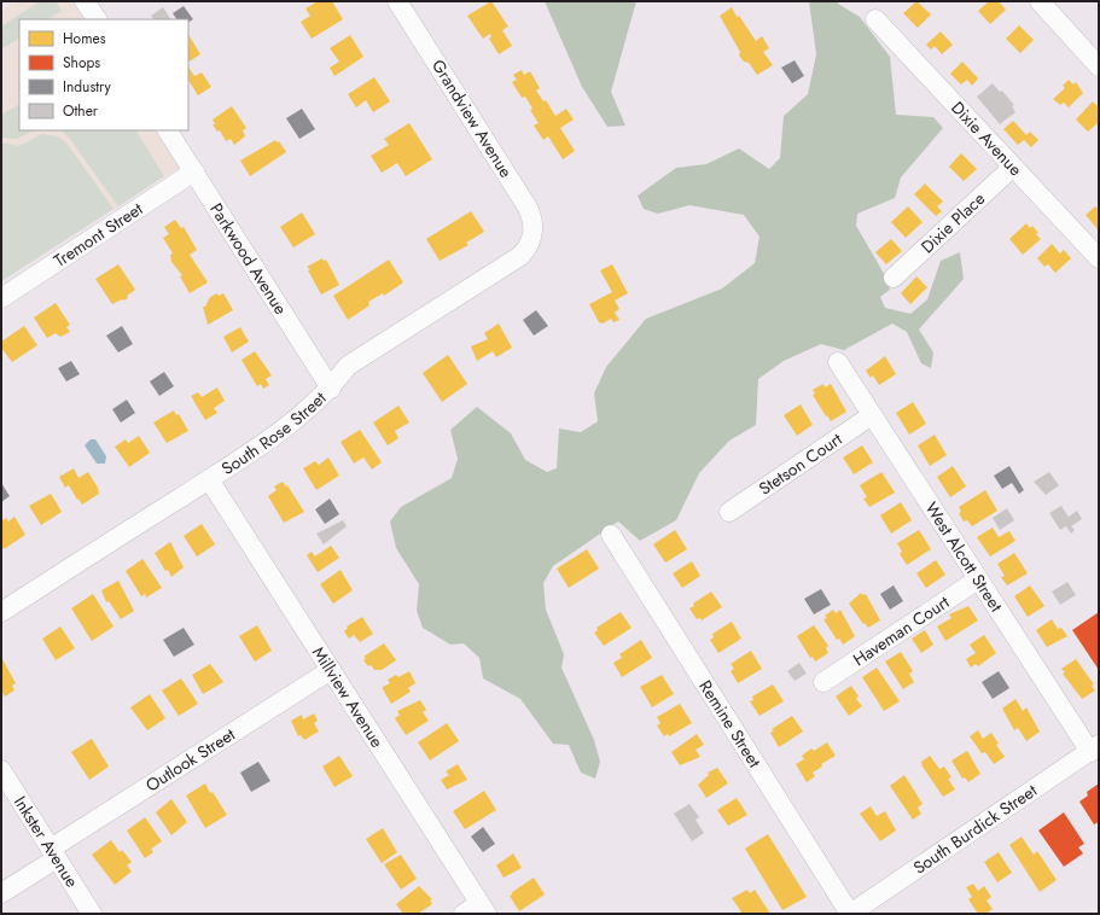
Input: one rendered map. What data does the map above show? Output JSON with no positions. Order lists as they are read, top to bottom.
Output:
{
  "streets": {
    "street": [
      "Grandview Avenue",
      "Dixie Avenue",
      "Dixie Place",
      "Tremont Street",
      "Parkwood Avenue",
      "South Rose Street",
      "Stetson Court",
      "West Alcott Street",
      "Haveman Court",
      "Millview Avenue",
      "Remine Street",
      "Outlook Street",
      "South Burdick Street",
      "Inkster Avenue"
    ]
  },
  "crossings": [
    ["Grandview Avenue", "South Rose Street"],
    ["Dixie Avenue", "Dixie Place"],
    ["Tremont Street", "Parkwood Avenue"],
    ["Parkwood Avenue", "South Rose Street"],
    ["South Rose Street", "Millview Avenue"],
    ["Stetson Court", "West Alcott Street"],
    ["West Alcott Street", "Haveman Court"],
    ["West Alcott Street", "South Burdick Street"],
    ["Millview Avenue", "Outlook Street"],
    ["Remine Street", "South Burdick Street"],
    ["Outlook Street", "Inkster Avenue"]
  ],
  "legend": [
    "Homes",
    "Shops",
    "Industry",
    "Other"
  ]
}
